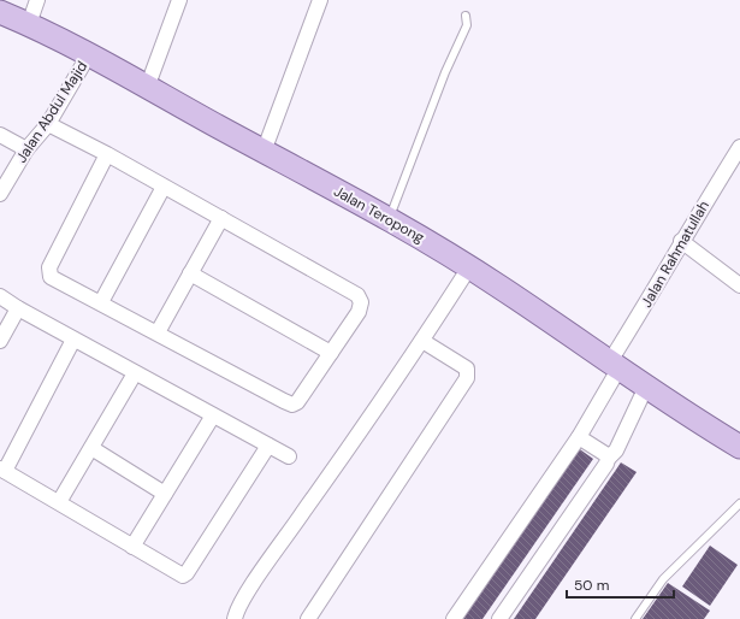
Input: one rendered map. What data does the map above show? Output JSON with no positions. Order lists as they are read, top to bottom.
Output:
{
  "streets": {
    "main road": ["Jalan Teropong"],
    "street": ["Jalan Abdul Majid", "Jalan Rahmatullah"]
  },
  "crossings": [
    ["Jalan Abdul Majid", "Jalan Teropong"],
    ["Jalan Teropong", "Jalan Rahmatullah"]
  ],
  "scale_bar": "50 m"
}
